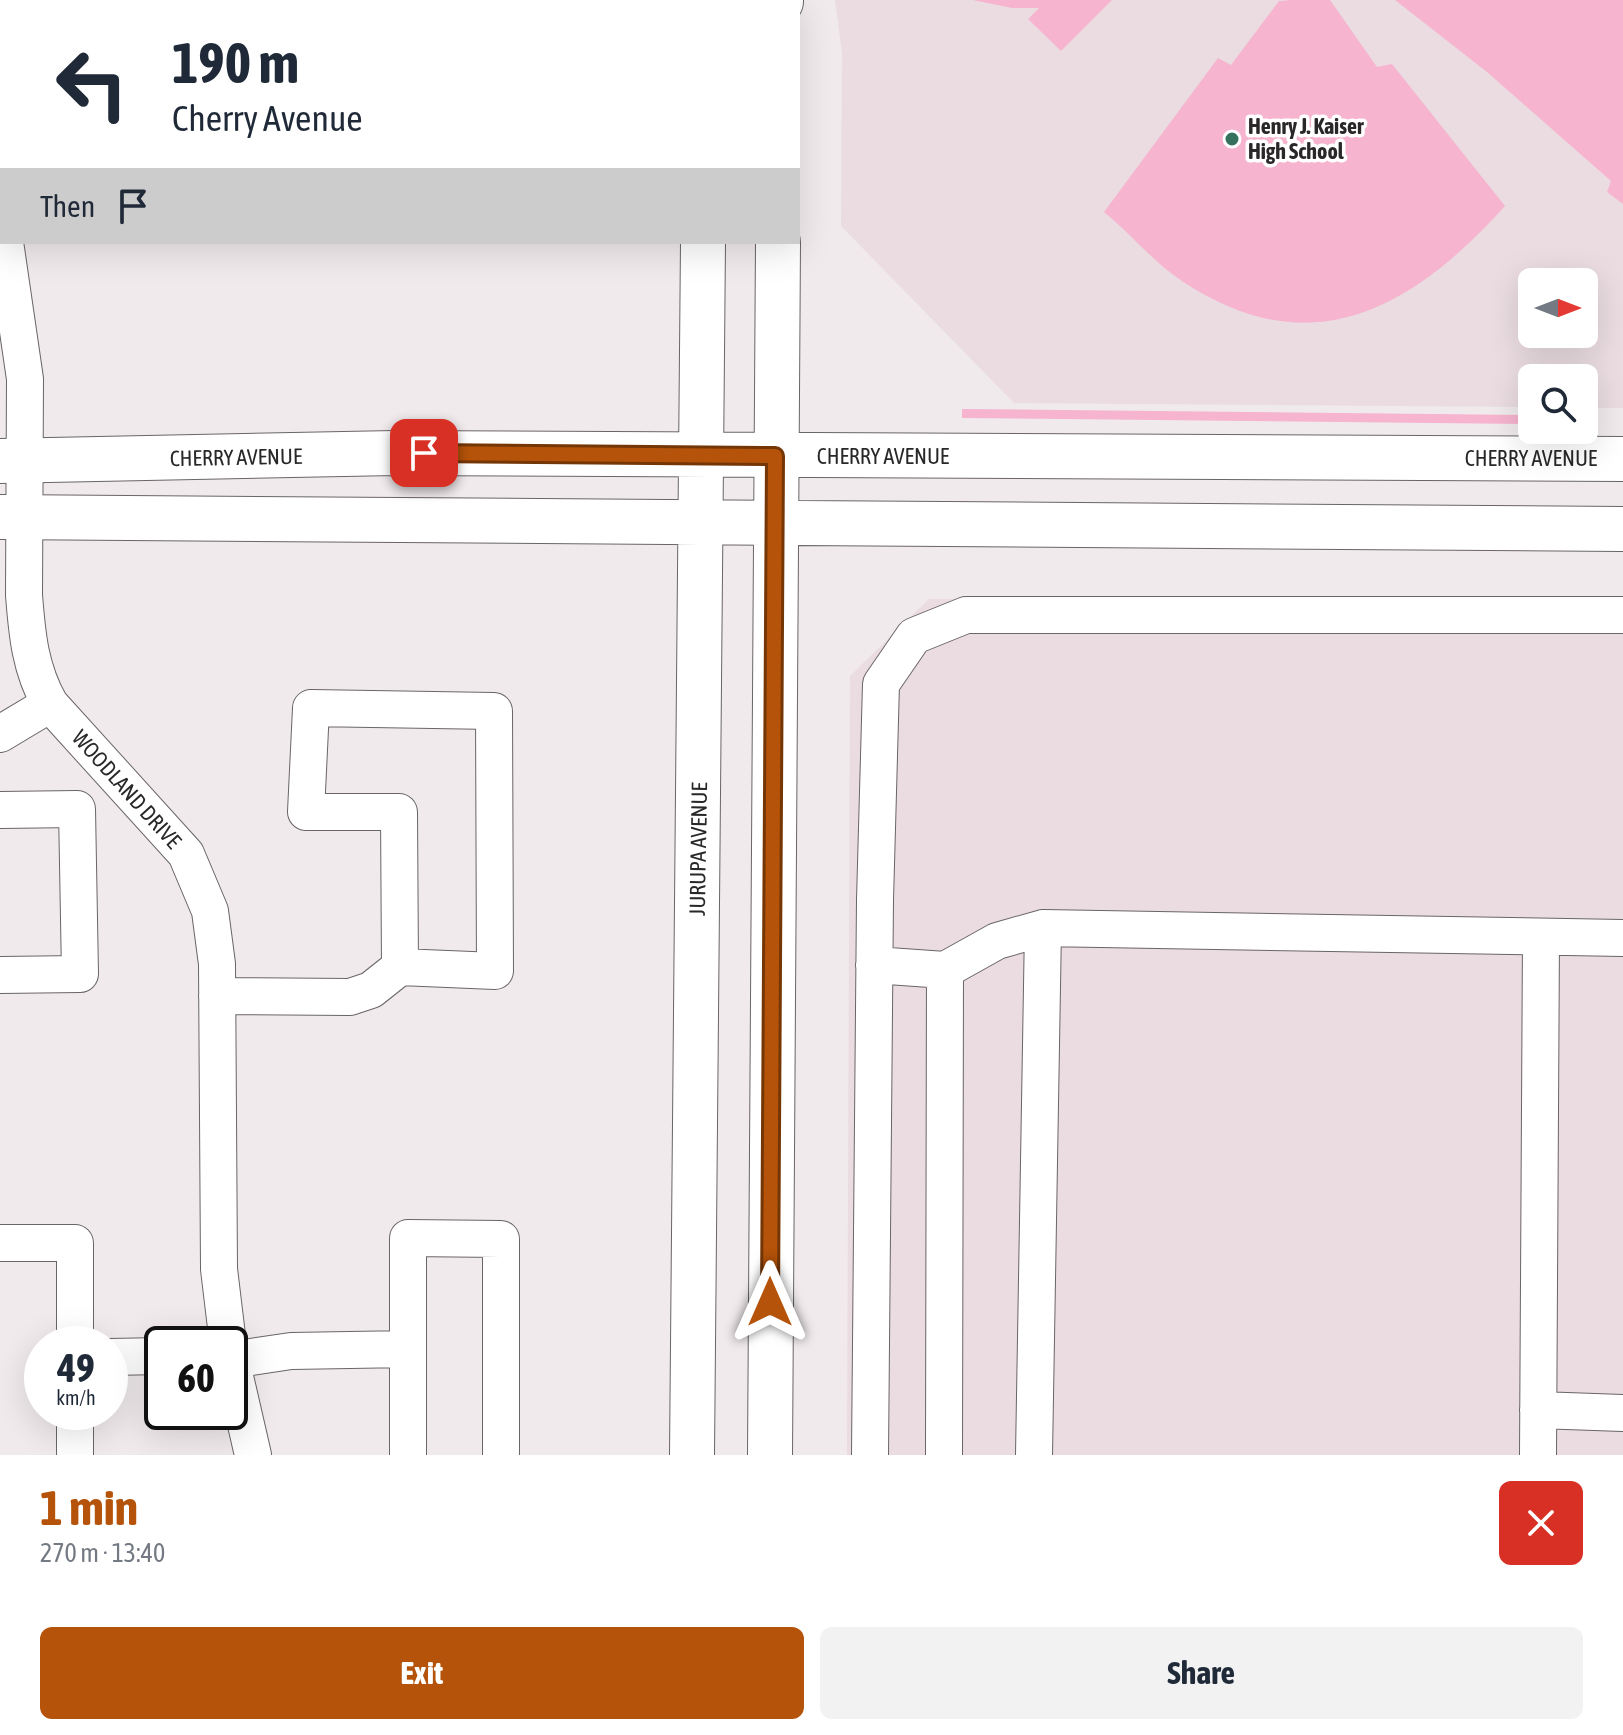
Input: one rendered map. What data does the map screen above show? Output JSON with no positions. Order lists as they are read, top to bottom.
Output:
{
  "streets": {
    "main road": ["CHERRY AVENUE", "JURUPA AVENUE"],
    "street": ["WOODLAND DRIVE"]
  },
  "crossings": [
    ["CHERRY AVENUE", "WOODLAND DRIVE"],
    ["CHERRY AVENUE", "JURUPA AVENUE"]
  ],
  "places": ["Henry J. Kaiser High School"],
  "north": "right",
  "page": {
    "turn": ["190 m", "Cherry Avenue"],
    "then": "Then",
    "speed": "49 km/h",
    "limit": "60",
    "heading": ["1 min", "270 m · 13:40"],
    "buttons": ["Exit", "Share"]
  }
}
